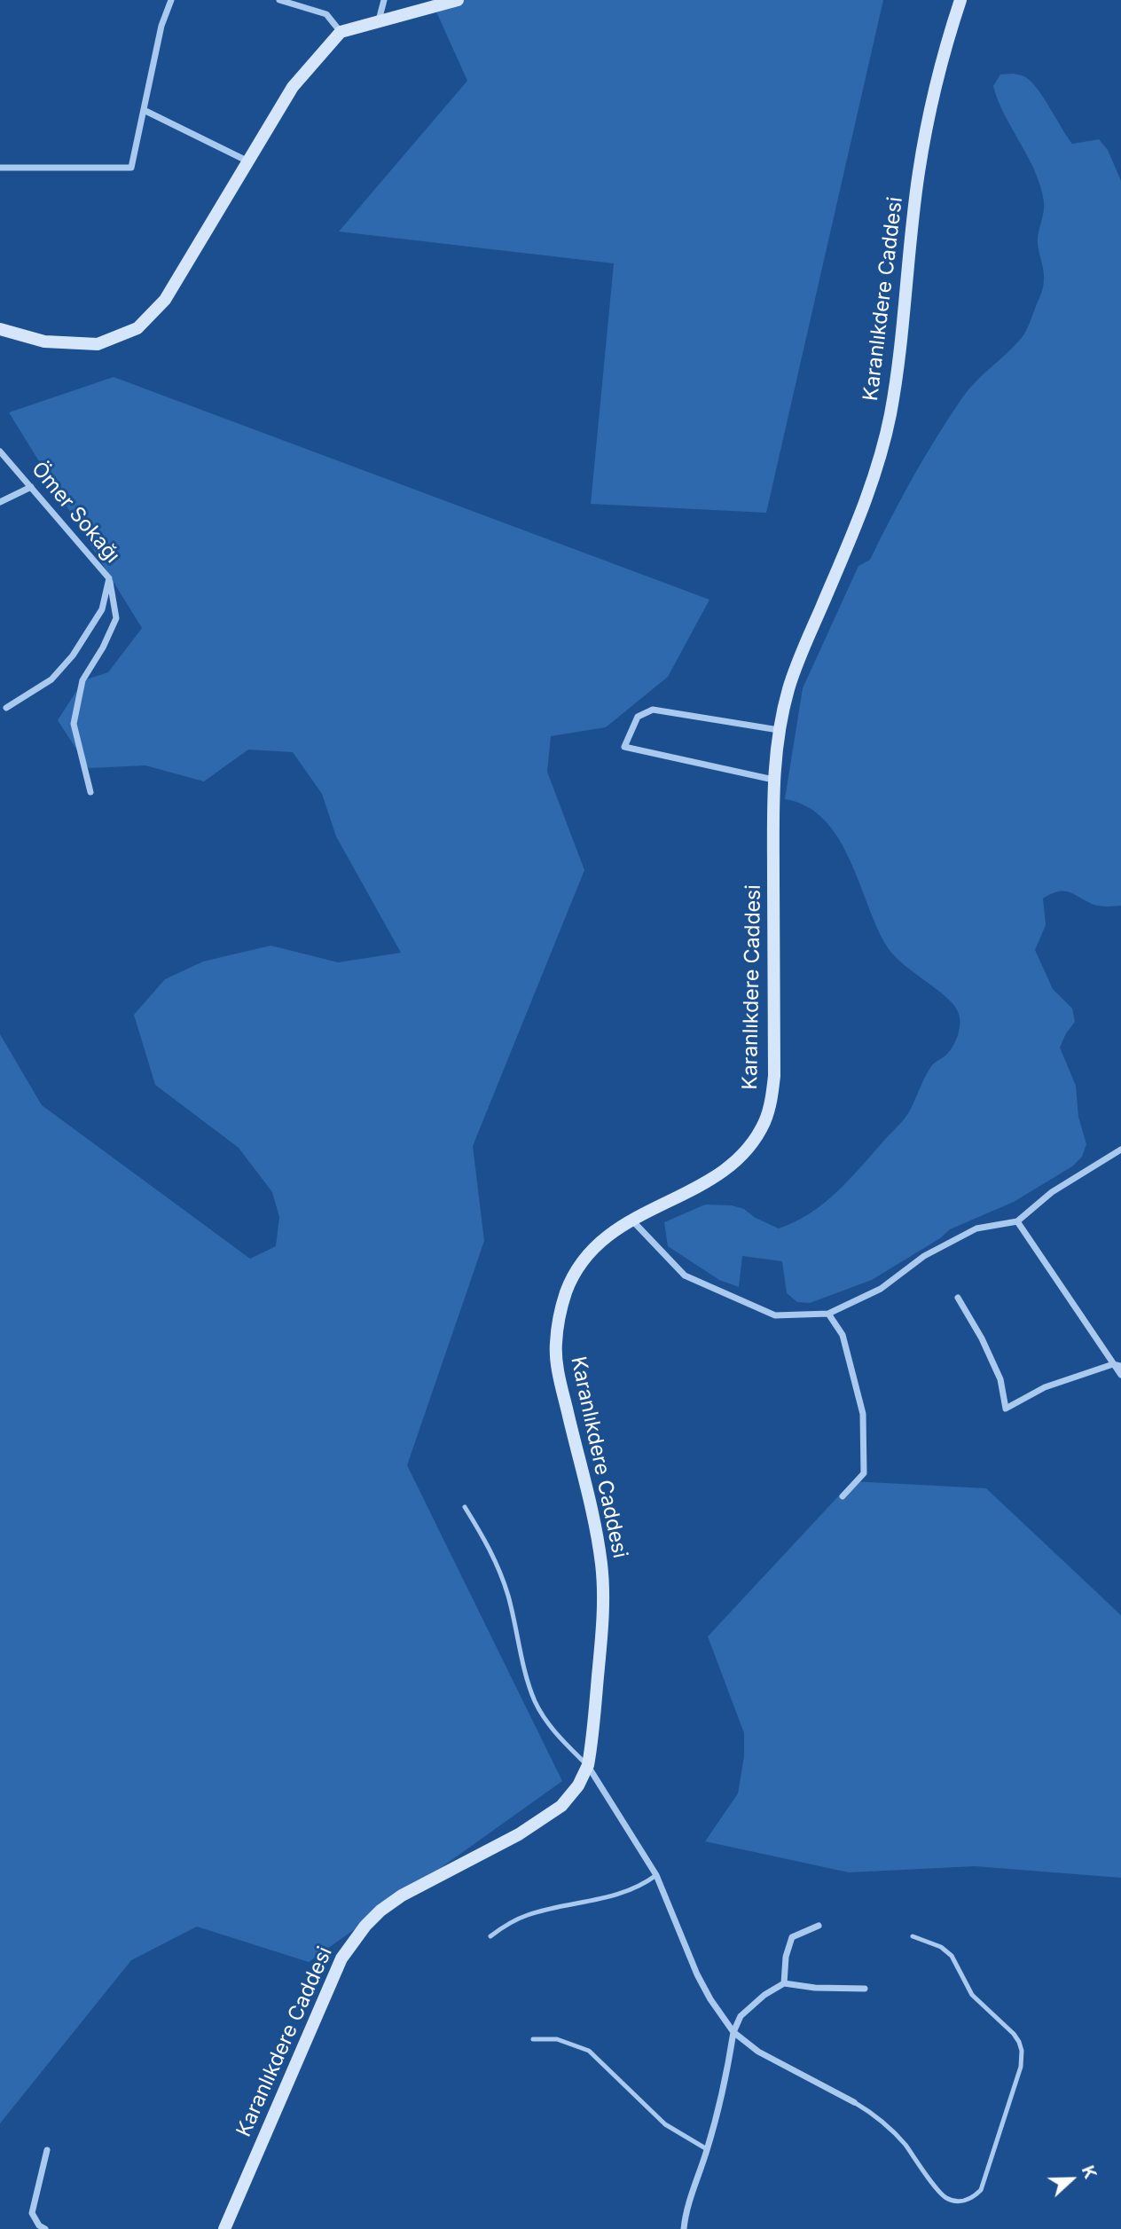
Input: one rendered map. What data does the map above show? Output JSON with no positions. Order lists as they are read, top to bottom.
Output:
{
  "streets": {
    "main road": ["Karanlıkdere Caddesi"],
    "street": ["Ömer Sokağı"]
  },
  "north": "right"
}
